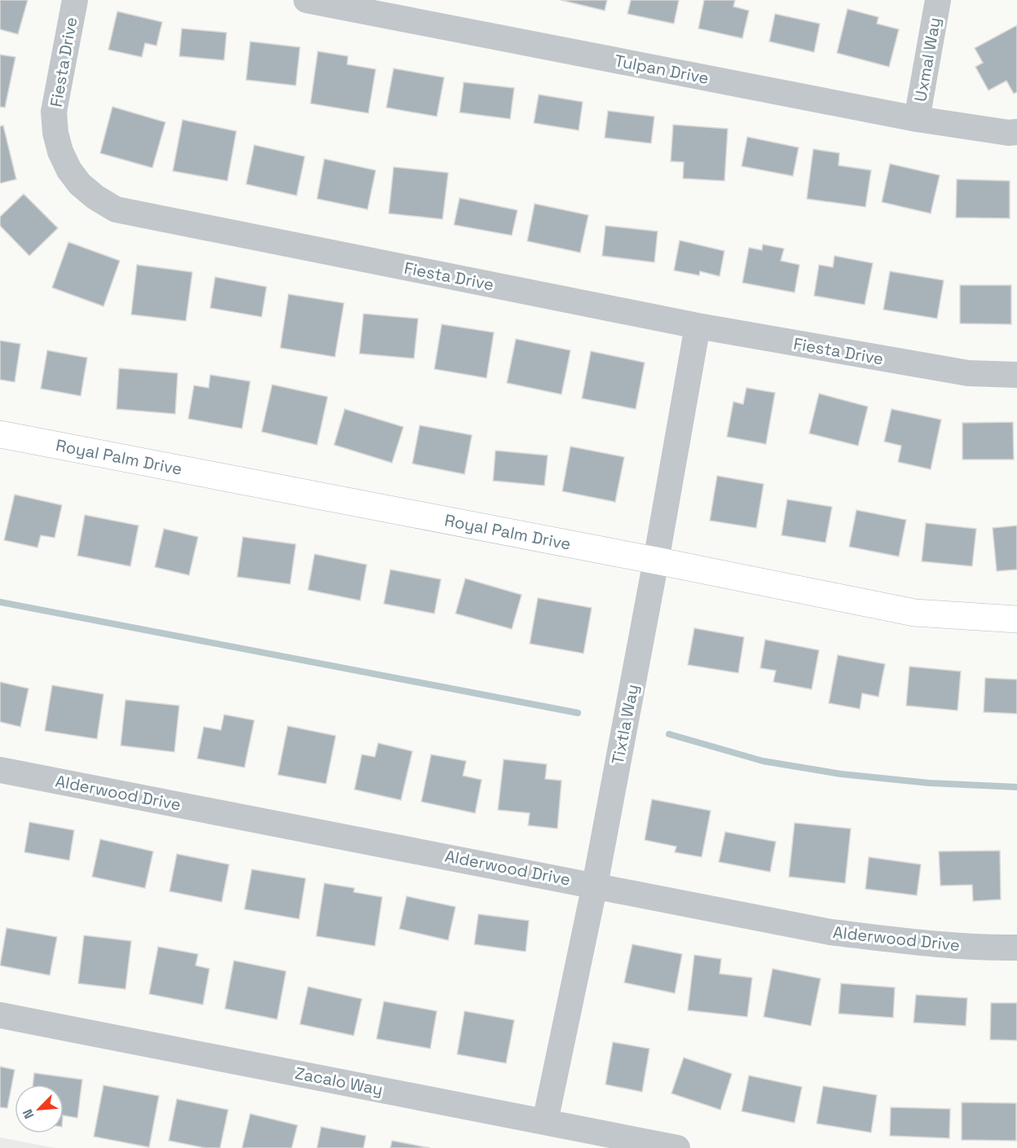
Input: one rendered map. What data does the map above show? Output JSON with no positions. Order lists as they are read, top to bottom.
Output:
{
  "streets": {
    "street": [
      "Uxmal Way",
      "Fiesta Drive",
      "Tulpan Drive",
      "Royal Palm Drive",
      "Tixtla Way",
      "Alderwood Drive",
      "Zacalo Way"
    ]
  },
  "crossings": [
    ["Uxmal Way", "Tulpan Drive"],
    ["Fiesta Drive", "Tixtla Way"],
    ["Royal Palm Drive", "Tixtla Way"],
    ["Tixtla Way", "Alderwood Drive"],
    ["Tixtla Way", "Zacalo Way"]
  ],
  "north": "bottom left"
}
